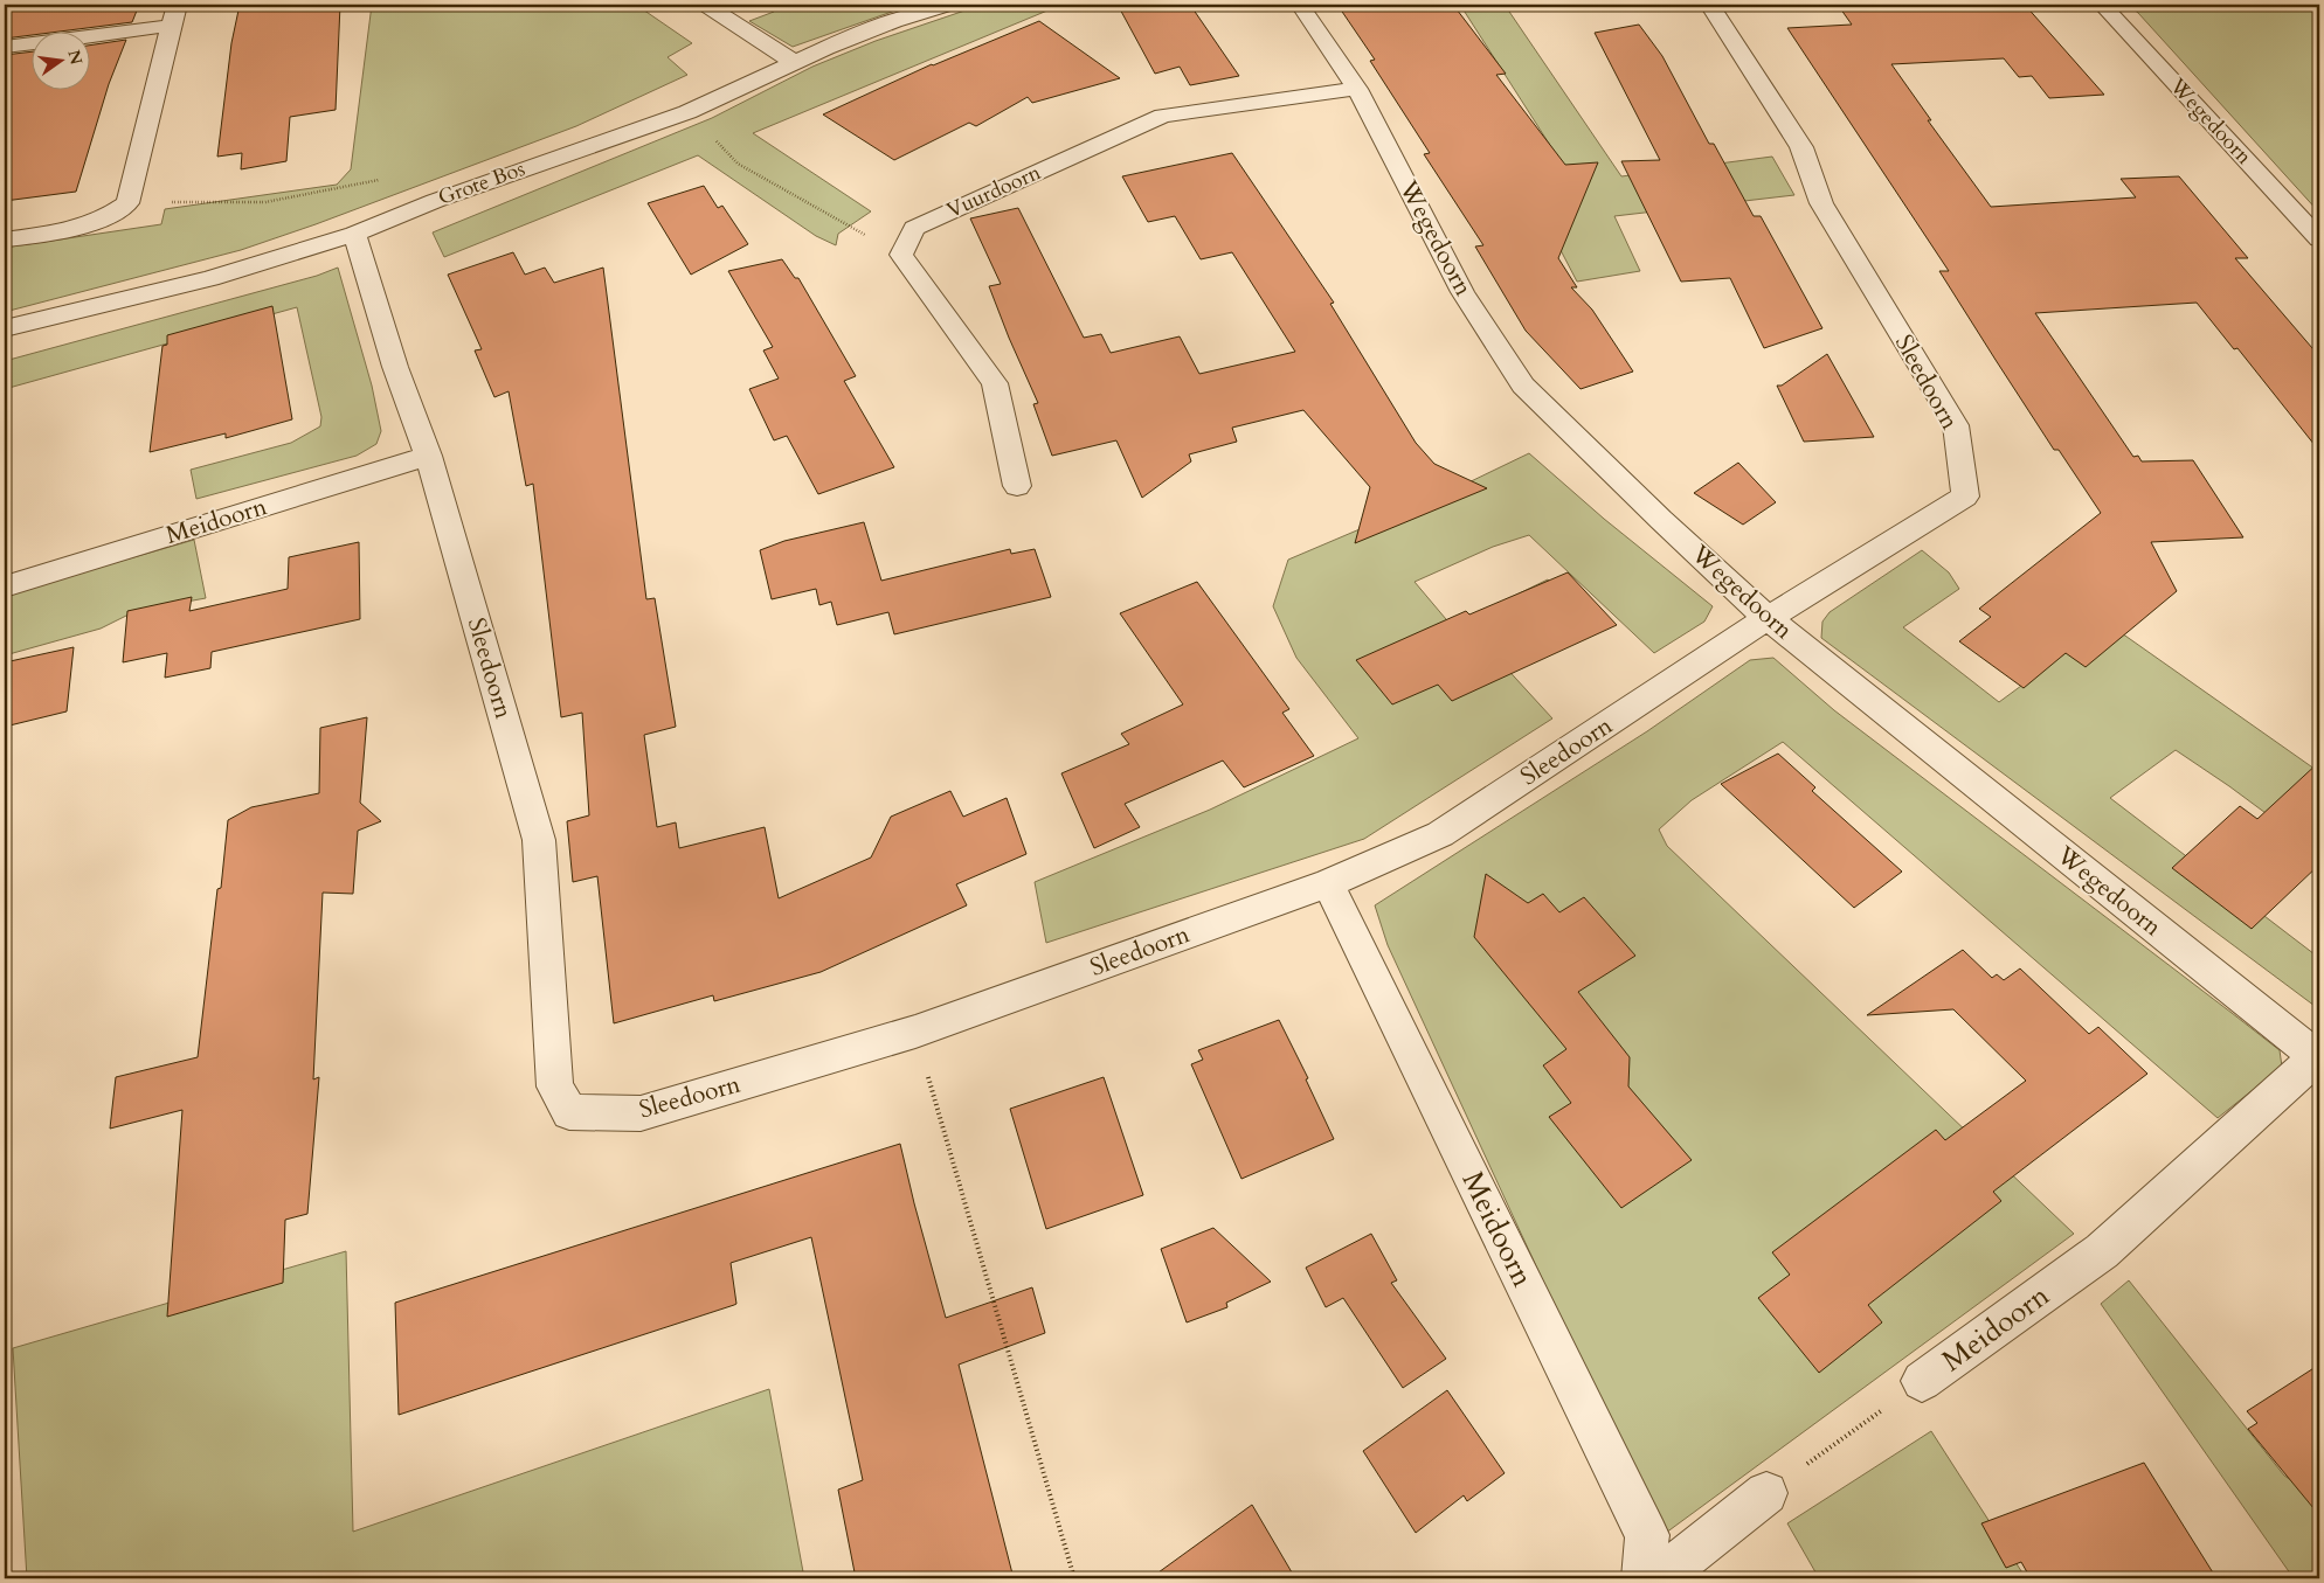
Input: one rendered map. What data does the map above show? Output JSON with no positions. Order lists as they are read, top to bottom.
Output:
{
  "streets": {
    "street": [
      "Wegedoorn",
      "Grote Bos",
      "Vuurdoorn",
      "Sleedoorn",
      "Meidoorn"
    ]
  },
  "crossings": [
    ["Wegedoorn", "Vuurdoorn"],
    ["Wegedoorn", "Sleedoorn"],
    ["Wegedoorn", "Meidoorn"],
    ["Grote Bos", "Sleedoorn"],
    ["Sleedoorn", "Meidoorn"]
  ],
  "north": "right"
}
